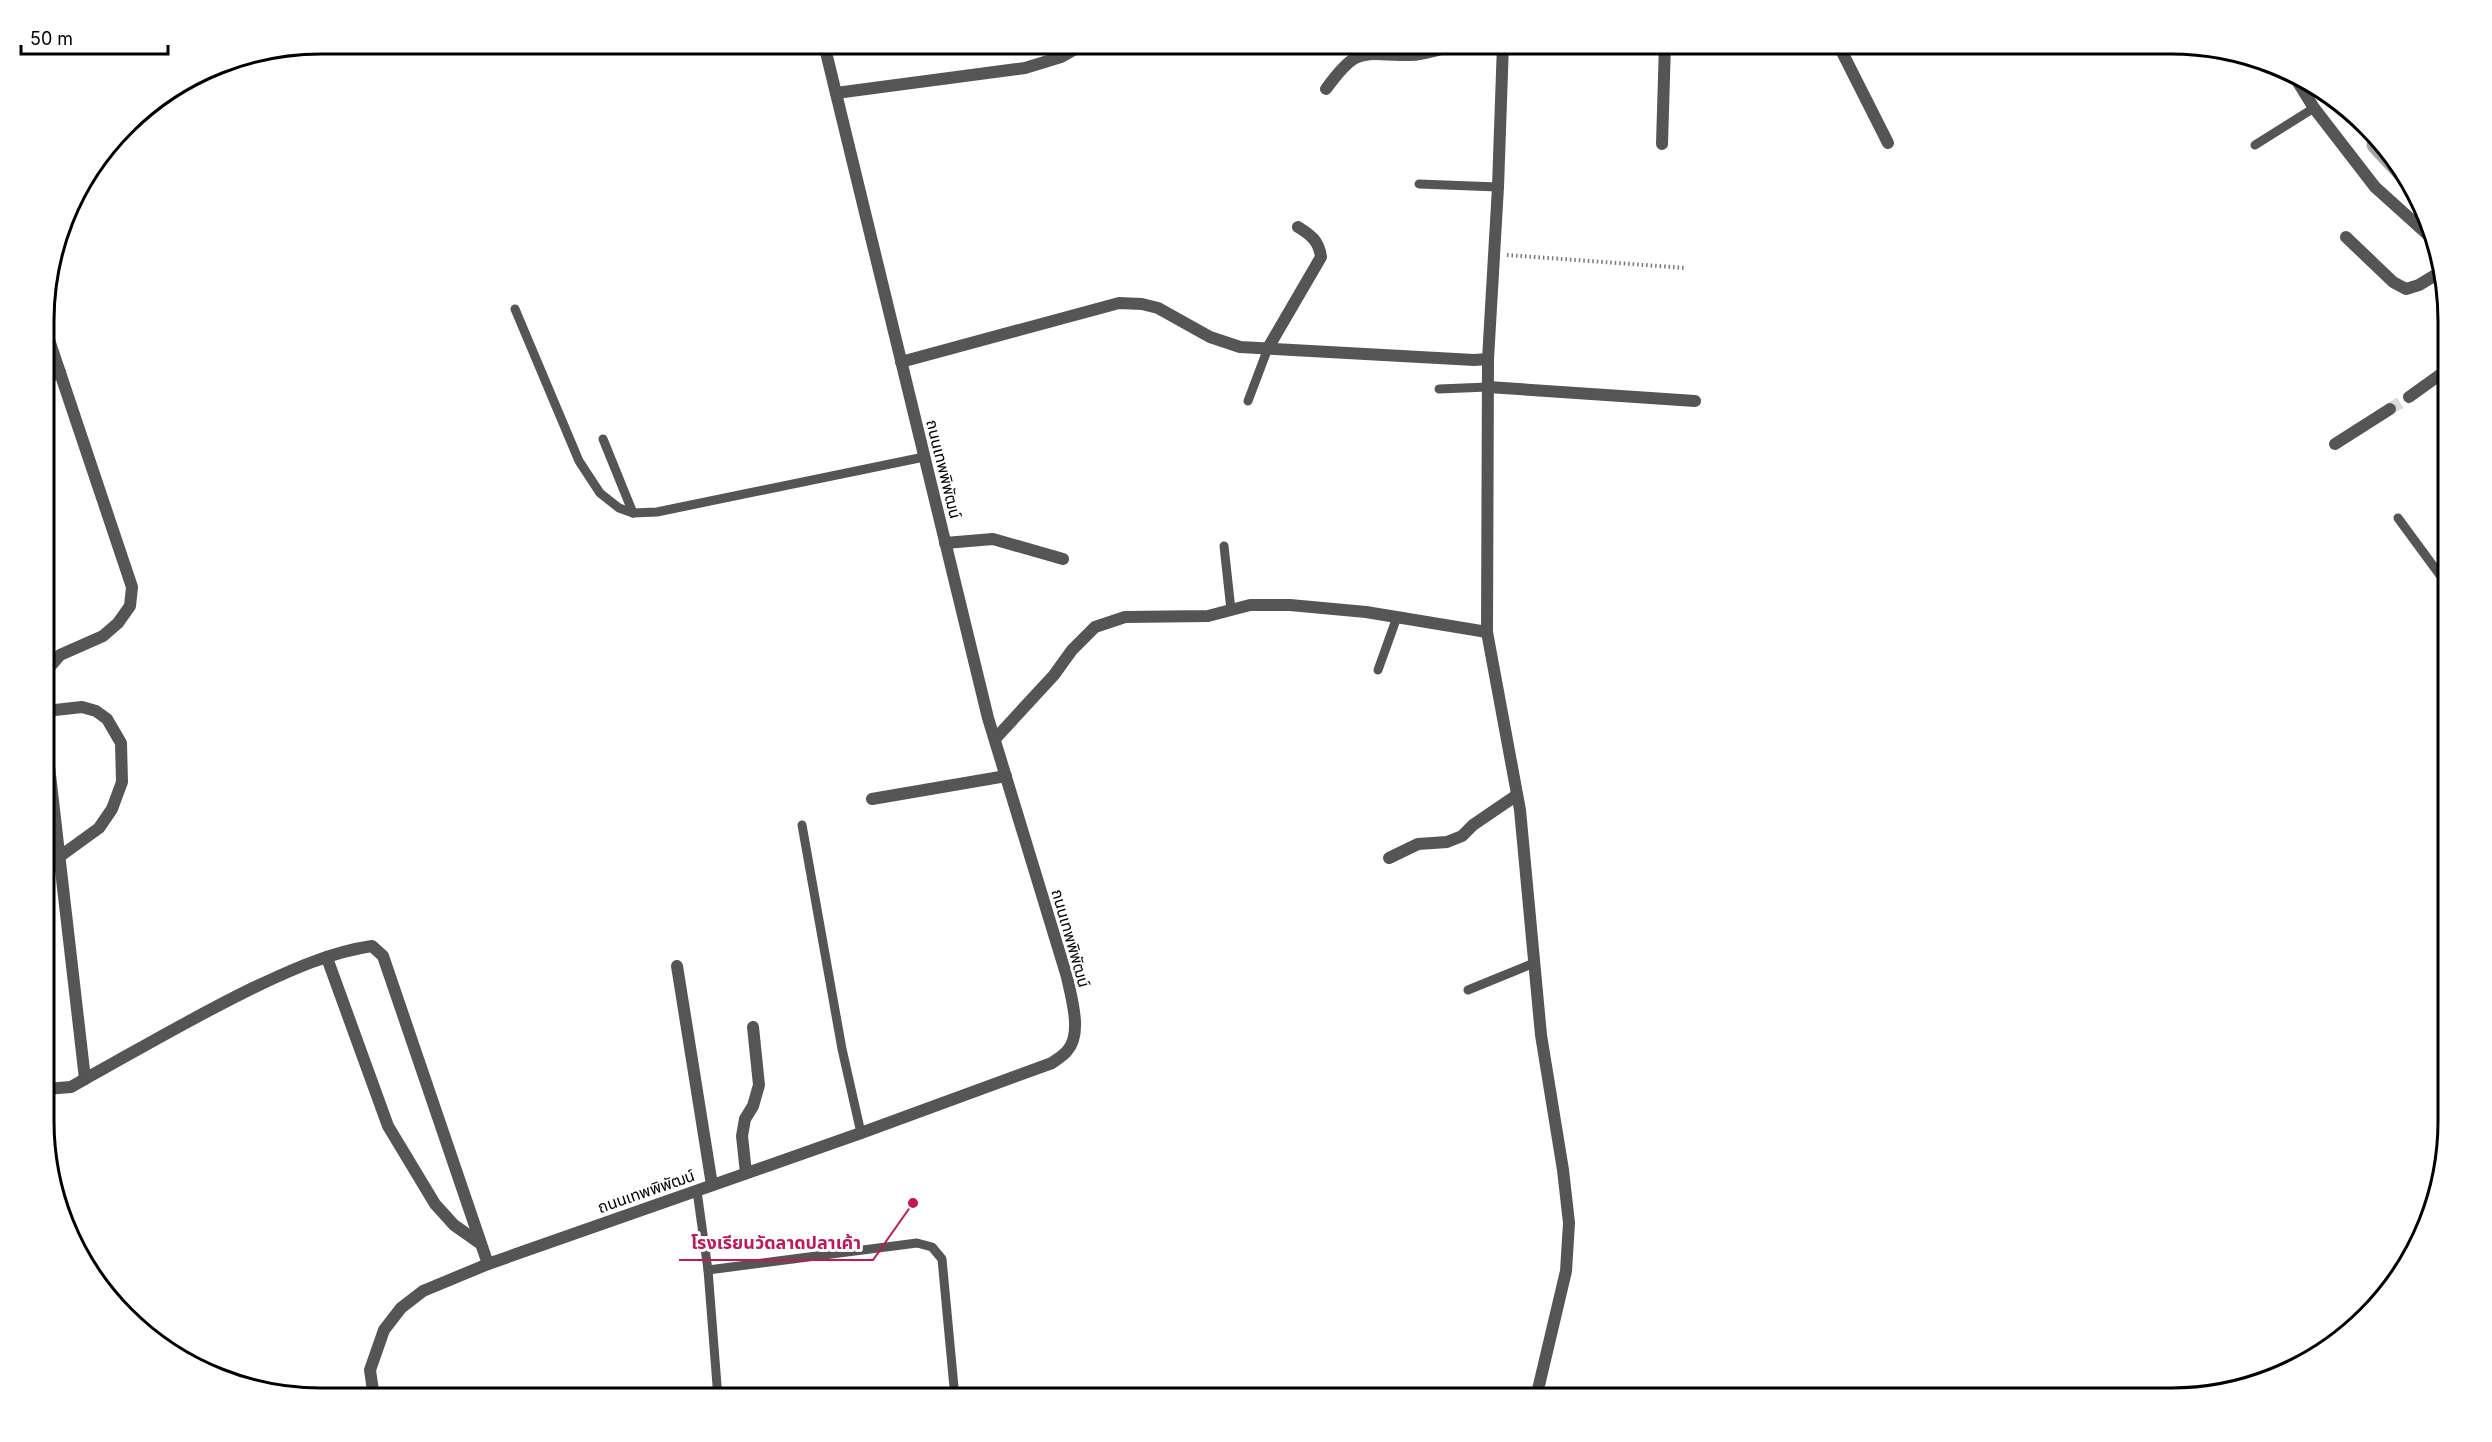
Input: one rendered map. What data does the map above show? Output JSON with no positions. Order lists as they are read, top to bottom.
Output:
{
  "streets": {
    "street": ["ถนนเทพพิพัฒน์"]
  },
  "places": ["โรงเรียนวัดลาดปลาเค้า"],
  "scale_bar": "50 m"
}
